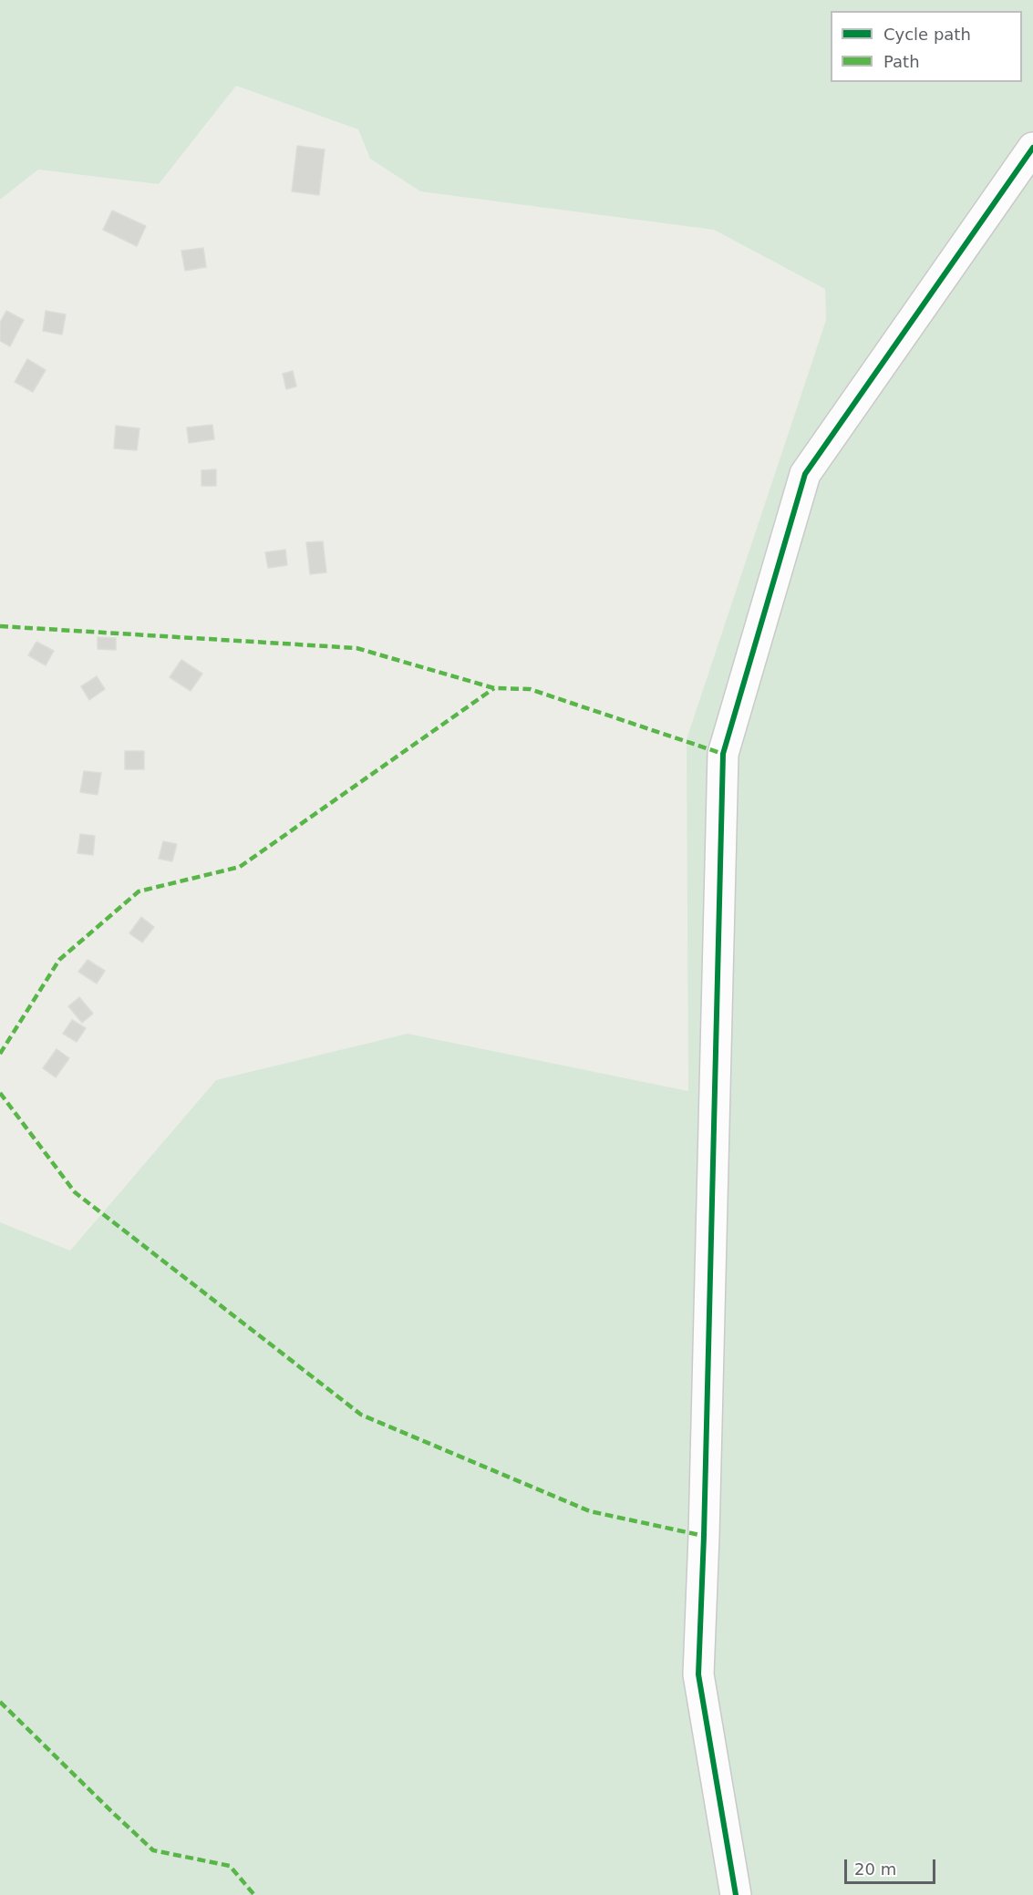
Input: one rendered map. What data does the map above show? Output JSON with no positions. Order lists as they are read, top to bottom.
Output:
{
  "legend": ["Cycle path", "Path"],
  "scale_bar": "20 m"
}
